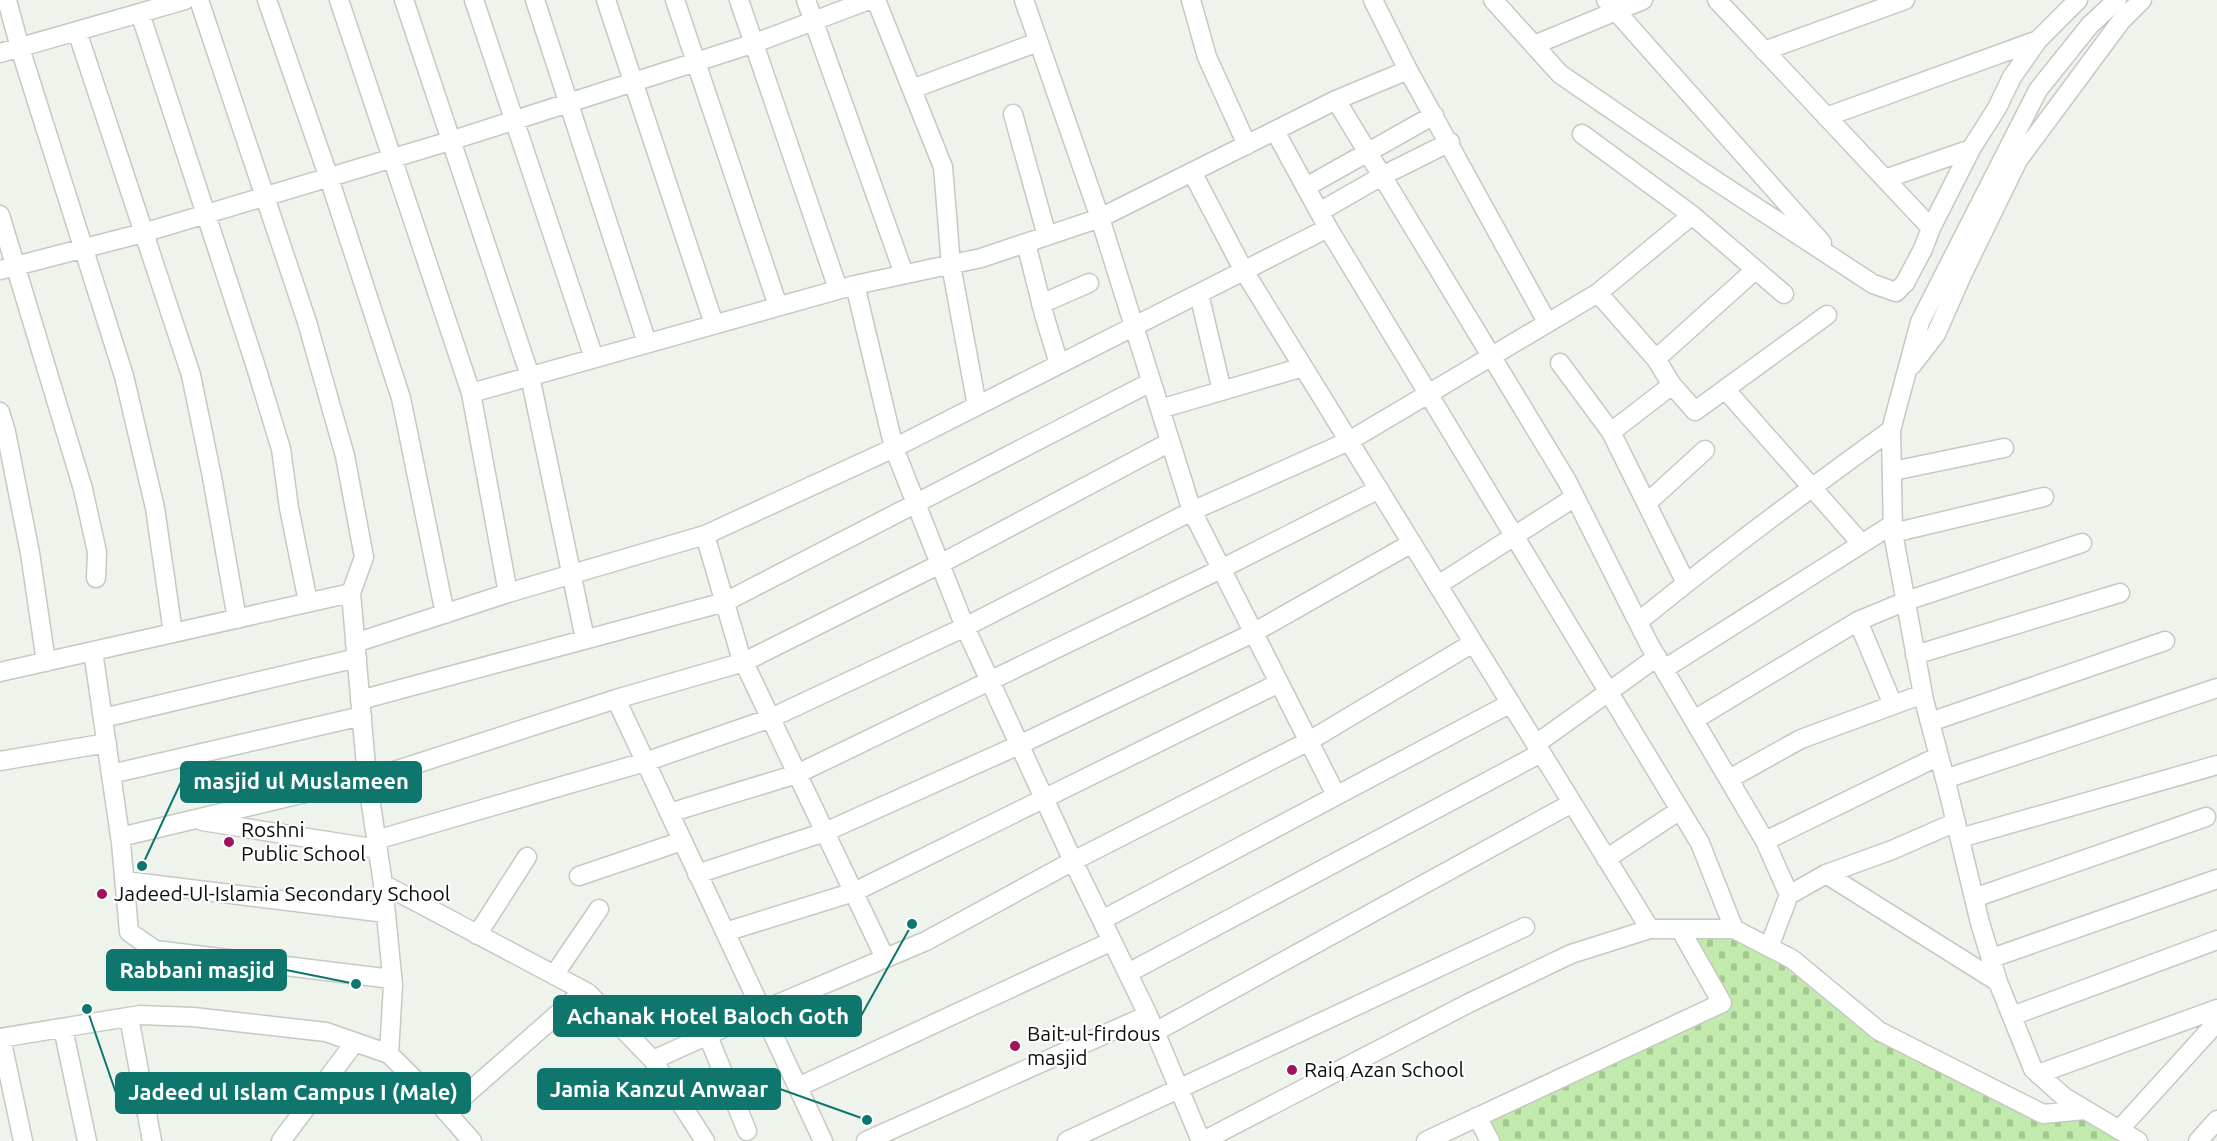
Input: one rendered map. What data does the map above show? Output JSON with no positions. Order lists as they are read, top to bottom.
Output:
{
  "places": [
    "Roshni Public School",
    "masjid ul Muslameen",
    "Jadeed-Ul-Islamia Secondary School",
    "Achanak Hotel Baloch Goth",
    "Rabbani masjid",
    "Jadeed ul Islam Campus I (Male)",
    "Bait-ul-firdous masjid",
    "Raiq Azan School",
    "Jamia Kanzul Anwaar"
  ]
}
